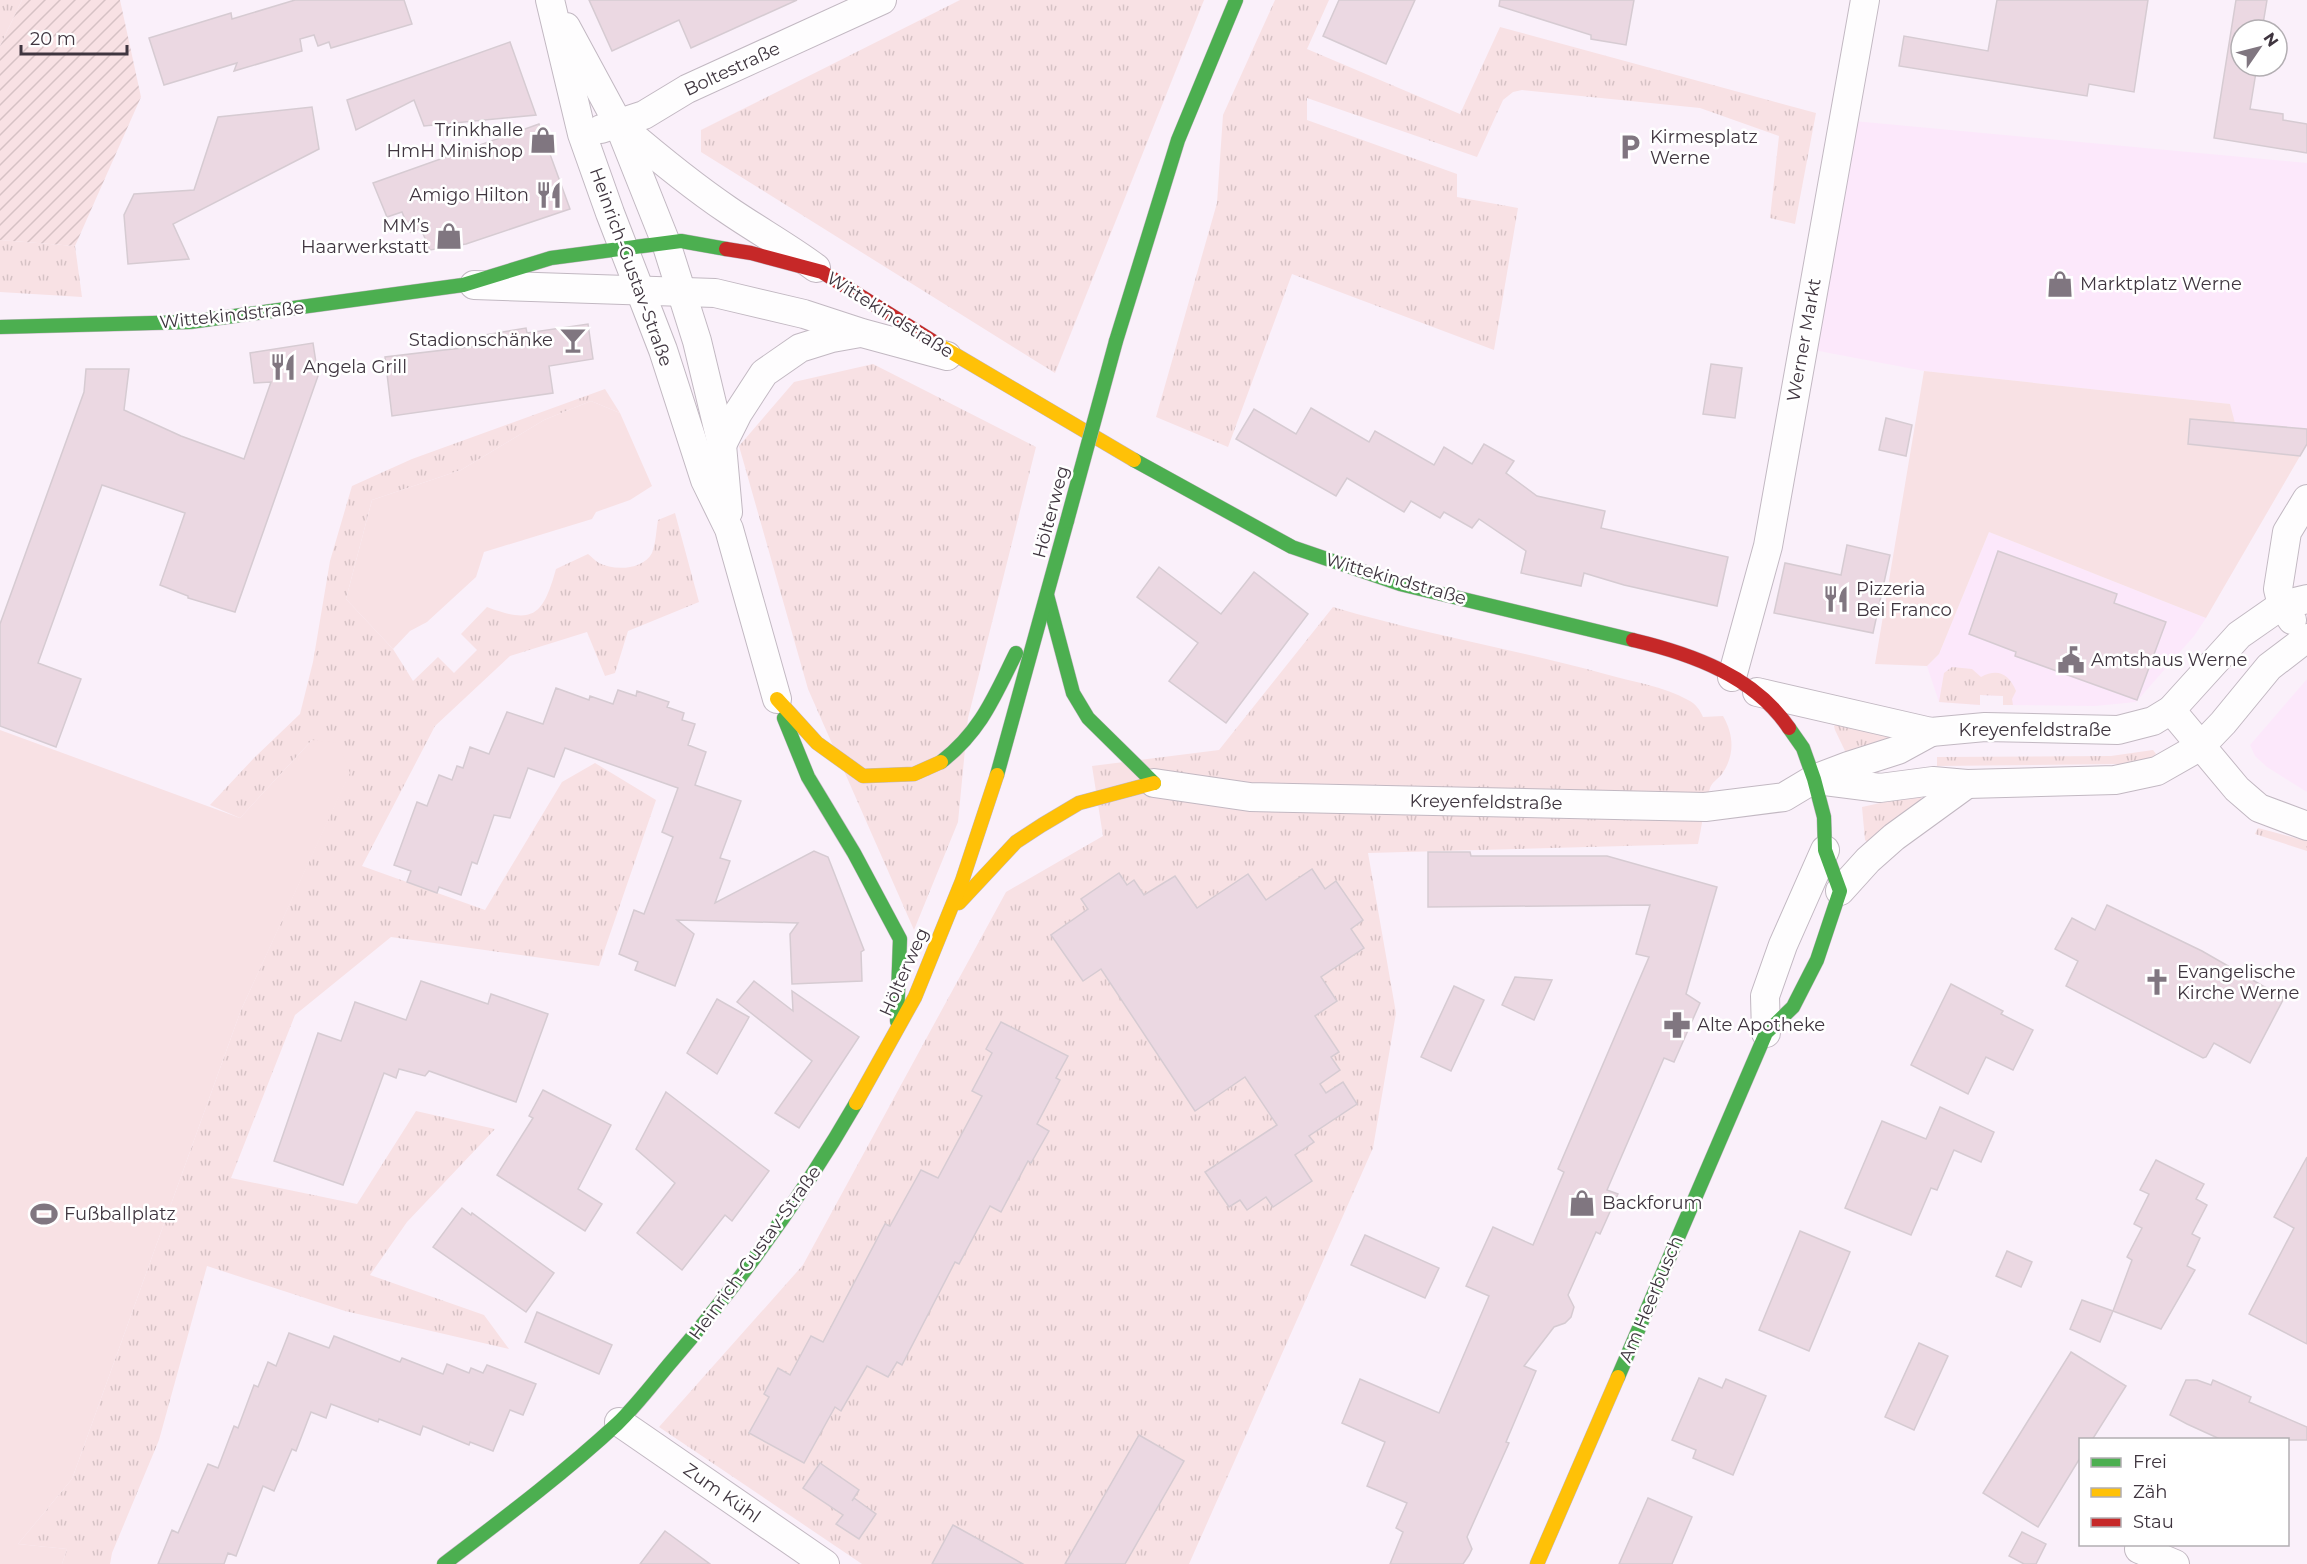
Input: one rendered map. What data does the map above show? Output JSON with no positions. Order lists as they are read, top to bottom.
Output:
{
  "streets": {
    "street": [
      "Boltestraße",
      "Heinrich-Gustav-Straße",
      "Wittekindstraße",
      "Werner Markt",
      "Hölterweg",
      "Kreyenfeldstraße",
      "Am Heerbusch",
      "Zum Kühl"
    ]
  },
  "crossings": [
    ["Boltestraße", "Heinrich-Gustav-Straße"],
    ["Heinrich-Gustav-Straße", "Wittekindstraße"],
    ["Heinrich-Gustav-Straße", "Hölterweg"],
    ["Heinrich-Gustav-Straße", "Zum Kühl"],
    ["Wittekindstraße", "Werner Markt"],
    ["Wittekindstraße", "Kreyenfeldstraße"],
    ["Wittekindstraße", "Am Heerbusch"],
    ["Kreyenfeldstraße", "Am Heerbusch"]
  ],
  "places": {
    "shop": [
      "Trinkhalle HmH Minishop",
      "MM’s Haarwerkstatt",
      "Marktplatz Werne",
      "Backforum"
    ],
    "parking": ["Kirmesplatz Werne"],
    "restaurant": ["Amigo Hilton", "Angela Grill", "Pizzeria Bei Franco"],
    "bar": ["Stadionschänke"],
    "public building": ["Amtshaus Werne"],
    "church": ["Evangelische Kirche Werne"],
    "pharmacy": ["Alte Apotheke"],
    "sports": ["Fußballplatz"]
  },
  "legend": ["Frei", "Zäh", "Stau"],
  "scale_bar": "20 m",
  "north": "top right"
}
